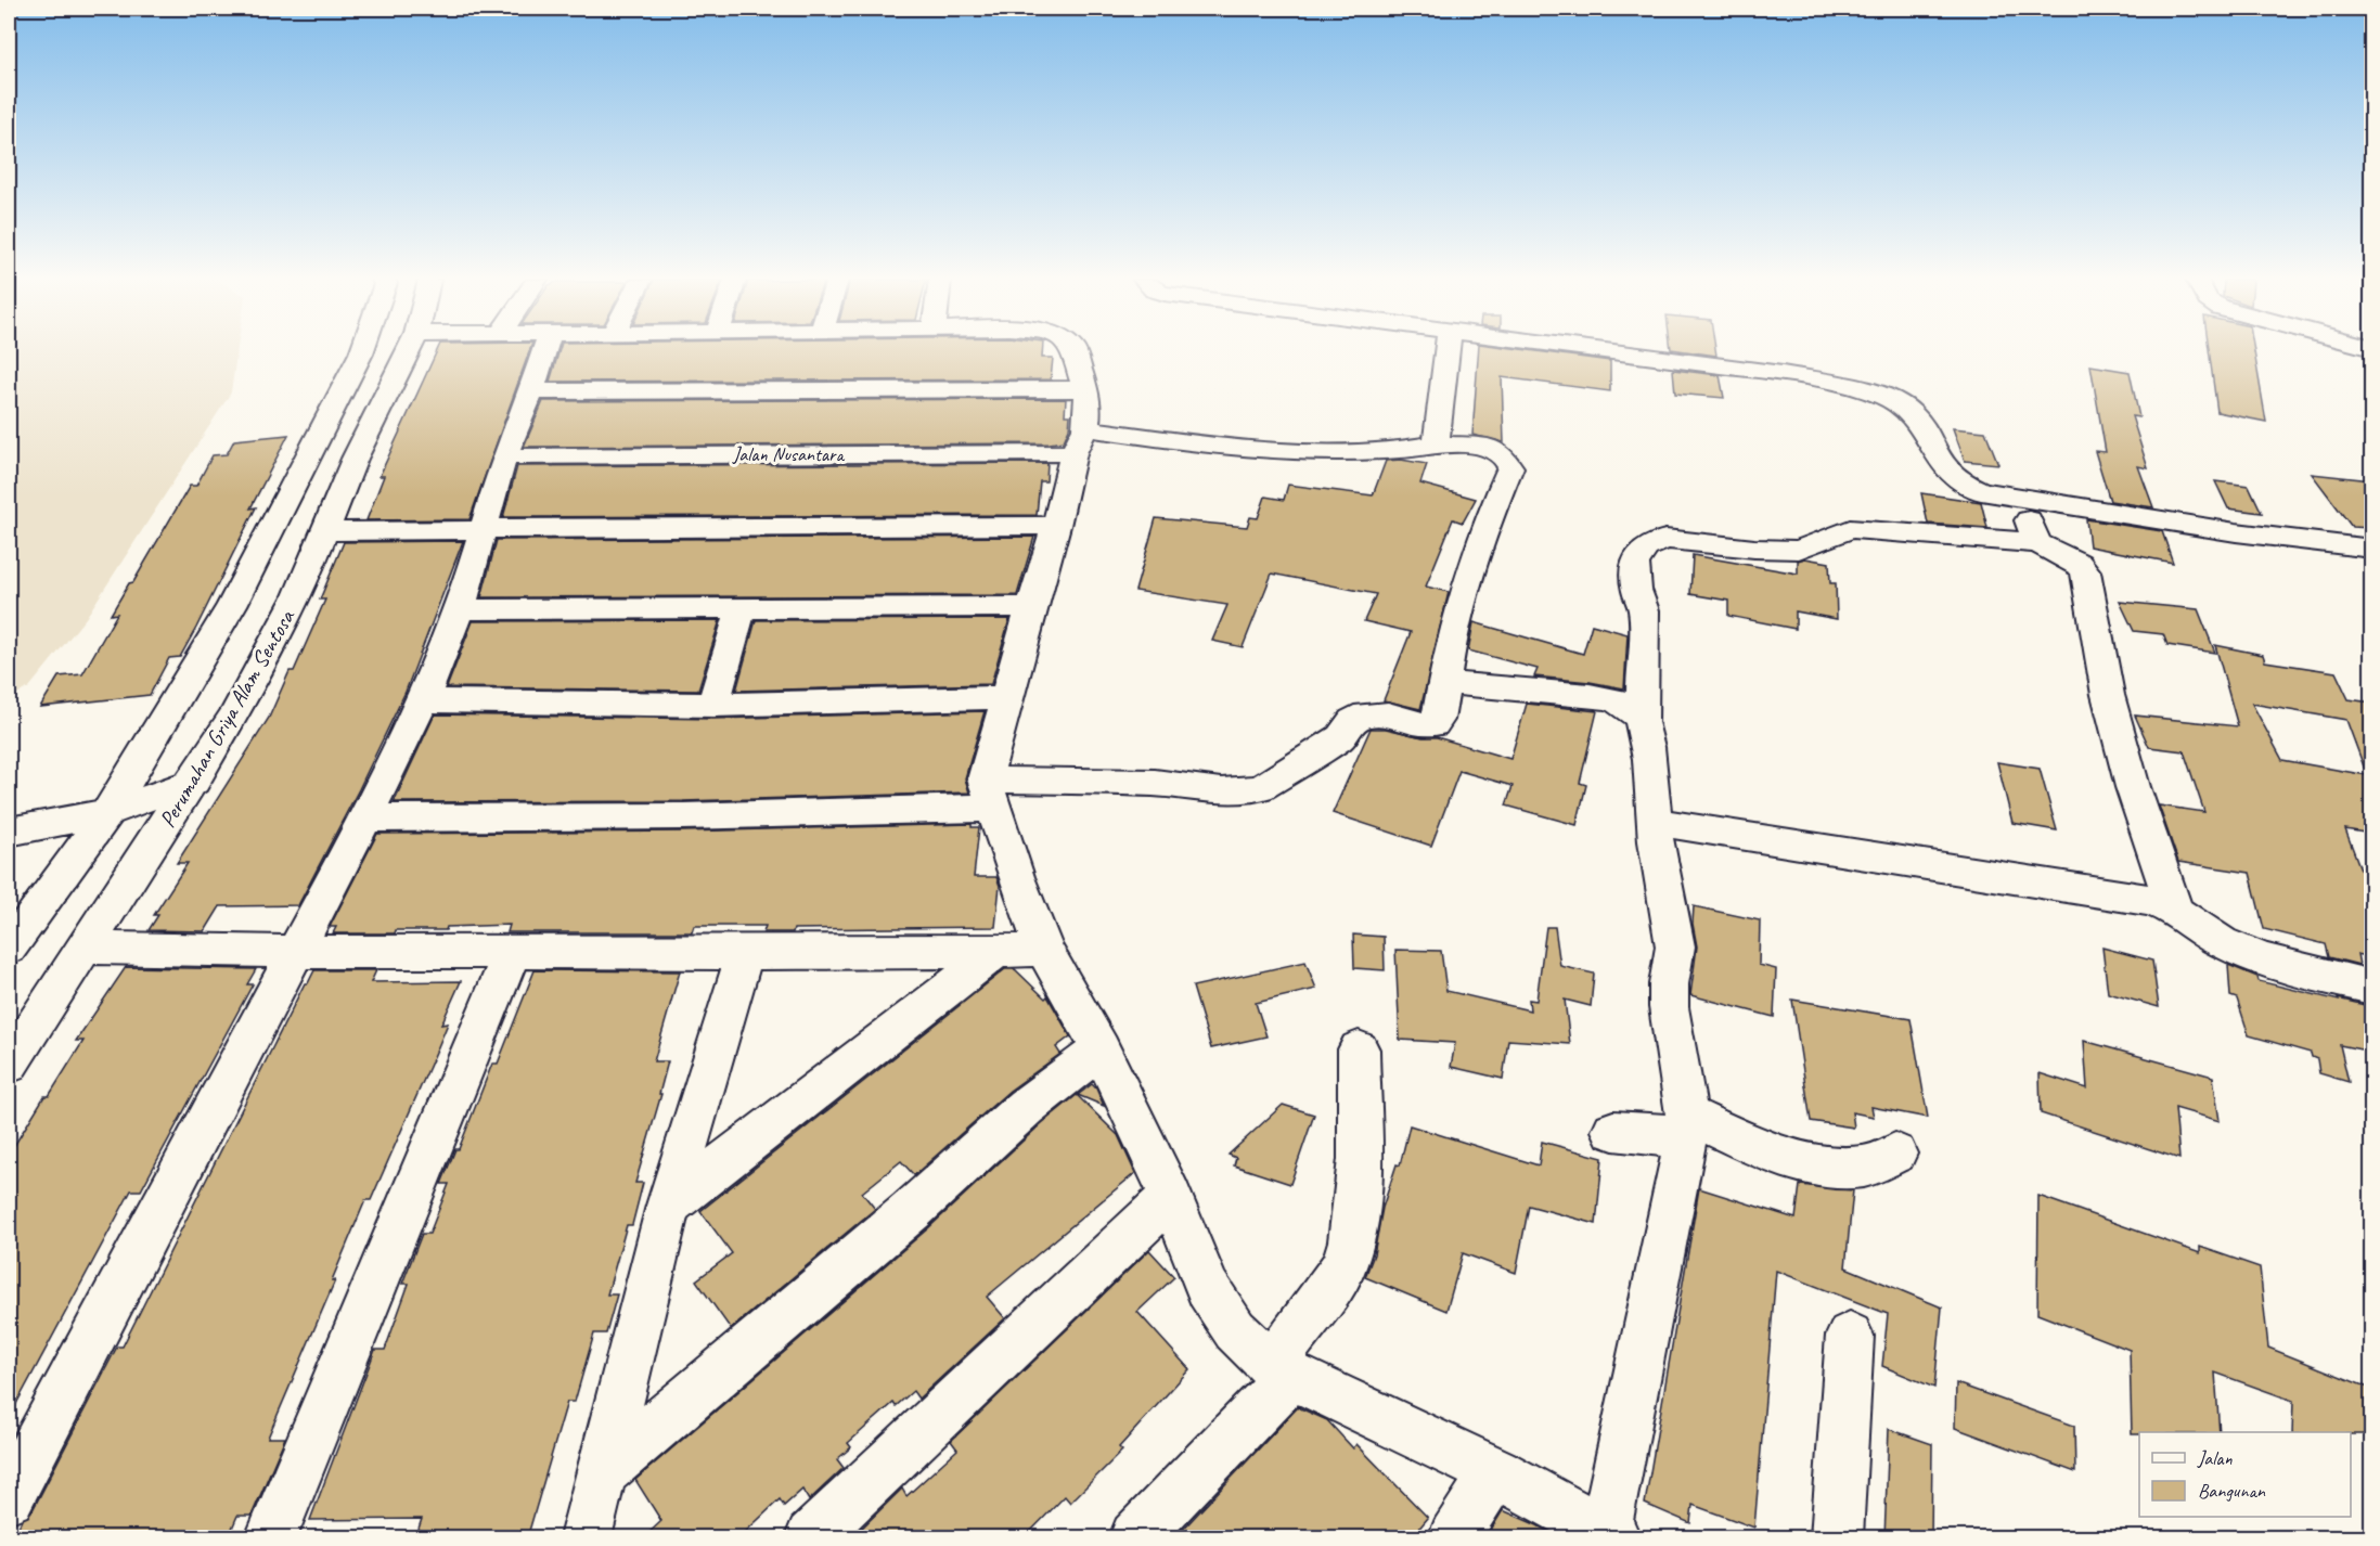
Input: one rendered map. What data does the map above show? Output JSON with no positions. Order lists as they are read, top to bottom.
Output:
{
  "streets": {
    "street": ["Jalan Nusantara", "Perumahan Griya Alam Sentosa"]
  },
  "legend": ["Jalan", "Bangunan"]
}
